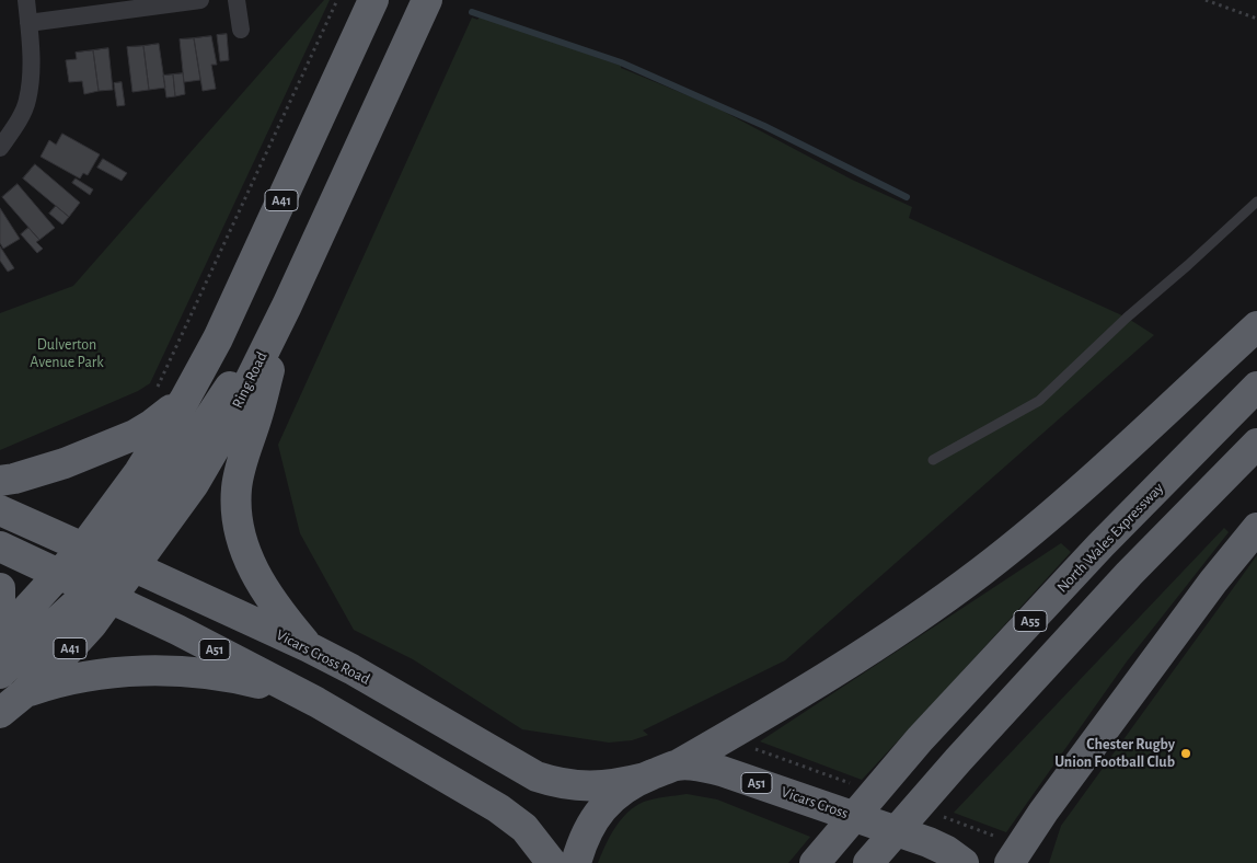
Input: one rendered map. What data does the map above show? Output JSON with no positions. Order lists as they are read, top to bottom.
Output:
{
  "streets": {
    "highway": [
      "A41",
      "Ring Road",
      "North Wales Expressway",
      "A55",
      "A51",
      "Vicars Cross Road",
      "Vicars Cross"
    ]
  },
  "crossings": [
    ["A41", "Vicars Cross Road"],
    ["Ring Road", "A51"],
    ["Ring Road", "Vicars Cross Road"],
    ["Vicars Cross Road", "Vicars Cross"]
  ],
  "parks": ["Dulverton Avenue Park"],
  "places": ["Chester Rugby Union Football Club"]
}
